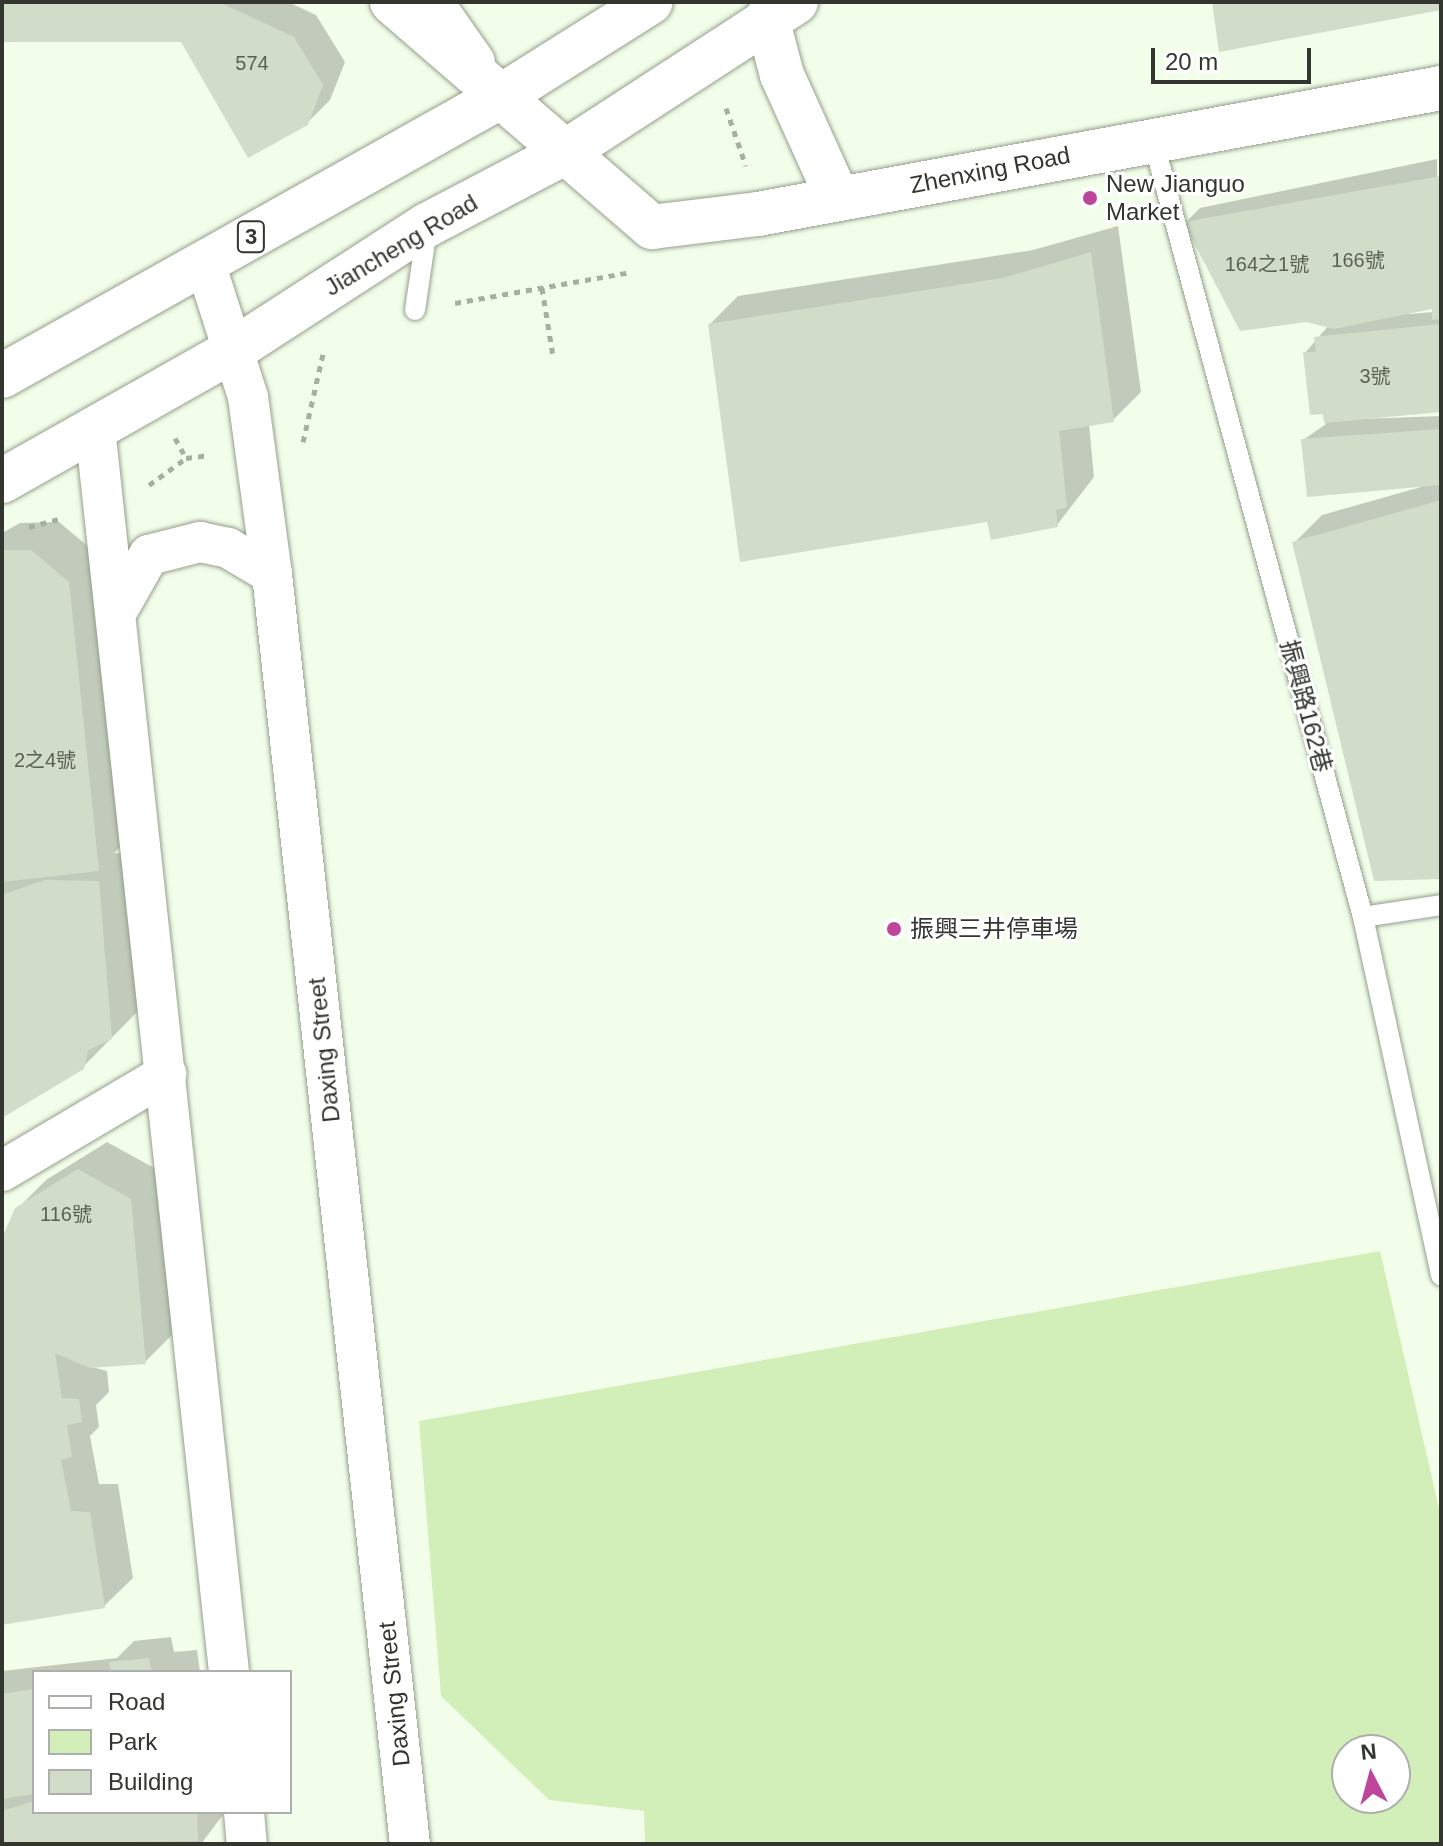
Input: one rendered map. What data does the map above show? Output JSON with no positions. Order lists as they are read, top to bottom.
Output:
{
  "streets": {
    "main road": ["Zhenxing Road", "3", "Jiancheng Road"],
    "street": ["Daxing Street"],
    "lane": ["振興路162巷"]
  },
  "crossings": [
    ["Zhenxing Road", "3"],
    ["Zhenxing Road", "Jiancheng Road"],
    ["Zhenxing Road", "振興路162巷"],
    ["3", "Daxing Street"],
    ["Jiancheng Road", "Daxing Street"]
  ],
  "places": ["New Jianguo Market", "振興三井停車場"],
  "house_numbers": [
    "574",
    "166號",
    "164之1號",
    "3號",
    "2之4號",
    "116號"
  ],
  "legend": ["Road", "Park", "Building"],
  "scale_bar": "20 m",
  "north": "top"
}
